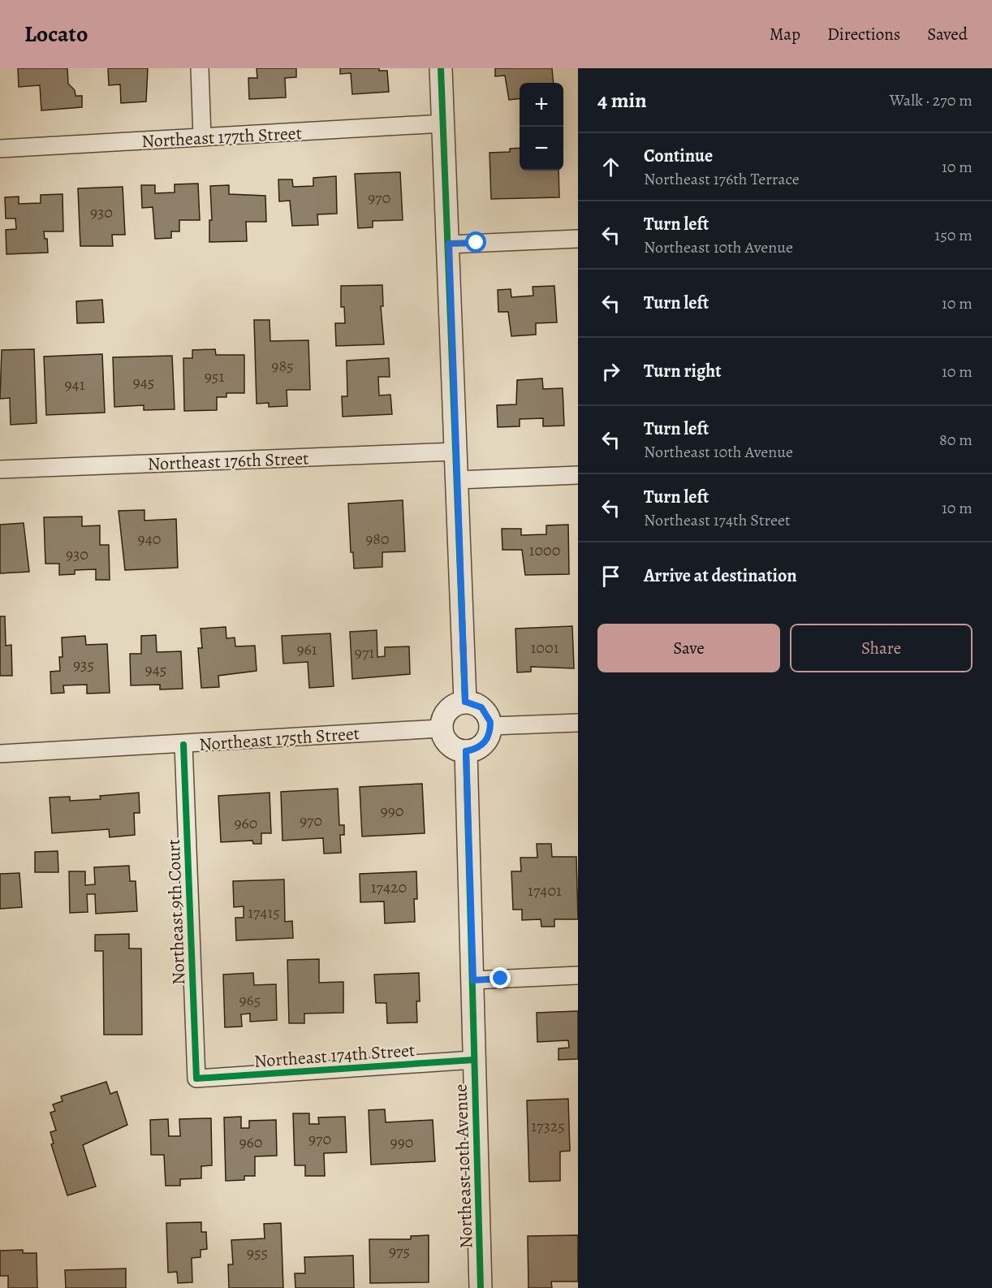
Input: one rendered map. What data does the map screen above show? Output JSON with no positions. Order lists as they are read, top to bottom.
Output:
{
  "streets": {
    "street": [
      "Northeast 177th Street",
      "Northeast 176th Street",
      "Northeast 175th Street",
      "Northeast 9th Court",
      "Northeast 174th Street",
      "Northeast 10th Avenue"
    ]
  },
  "crossings": [
    ["Northeast 175th Street", "Northeast 9th Court"],
    ["Northeast 175th Street", "Northeast 10th Avenue"],
    ["Northeast 9th Court", "Northeast 174th Street"],
    ["Northeast 174th Street", "Northeast 10th Avenue"]
  ],
  "house_numbers": [
    "970",
    "930",
    "985",
    "951",
    "945",
    "941",
    "940",
    "980",
    "1000",
    "930",
    "1001",
    "961",
    "971",
    "935",
    "945",
    "990",
    "970",
    "960",
    "17420",
    "17401",
    "17415",
    "965",
    "17325",
    "970",
    "960",
    "990",
    "975",
    "955"
  ],
  "page": {
    "header": "Locato",
    "nav": ["Map", "Directions", "Saved"],
    "heading": ["4 min", "Walk · 270 m"],
    "map_buttons": ["+", "−"],
    "list": [
      ["Continue", "Northeast 176th Terrace", "10 m"],
      ["Turn left", "Northeast 10th Avenue", "150 m"],
      ["Turn left", "10 m"],
      ["Turn right", "10 m"],
      ["Turn left", "Northeast 10th Avenue", "80 m"],
      ["Turn left", "Northeast 174th Street", "10 m"],
      "Arrive at destination"
    ],
    "buttons": ["Save", "Share"]
  }
}
